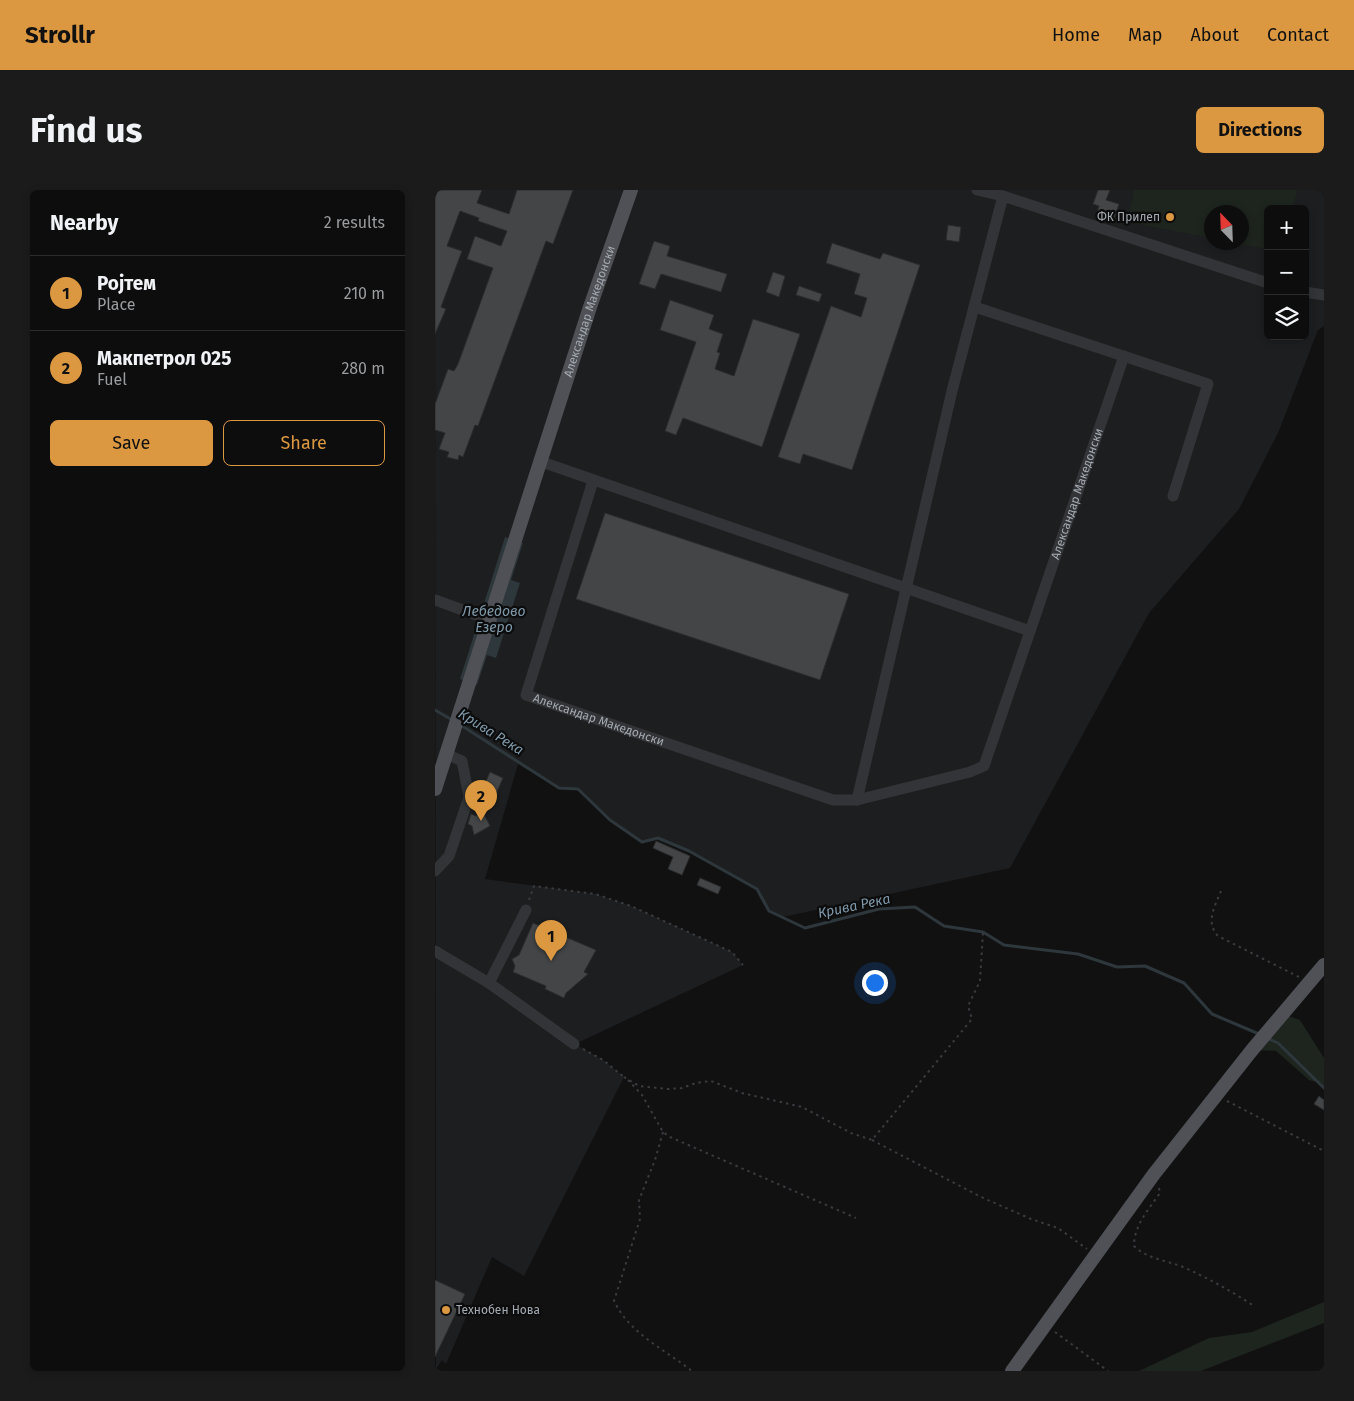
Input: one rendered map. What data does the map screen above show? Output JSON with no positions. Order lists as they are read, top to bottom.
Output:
{
  "streets": {
    "main road": ["Александар Македонски"]
  },
  "water": ["Лебедово Езеро", "Крива Река"],
  "places": ["ФК Прилеп", "Технобен Нова"],
  "north": "top left",
  "page": {
    "header": "Strollr",
    "nav": [
      "Home",
      "Map",
      "About",
      "Contact"
    ],
    "buttons": [
      "Directions",
      ["Save", "Share"]
    ],
    "title": "Find us",
    "heading": ["Nearby", "2 results"],
    "map_buttons": ["+", "−"],
    "list": [
      {
        "mark": "1",
        "name": "Ројтем",
        "note": "Place",
        "value": "210 m"
      },
      {
        "mark": "2",
        "name": "Макпетрол 025",
        "note": "Fuel",
        "value": "280 m"
      }
    ],
    "pins": ["2", "1"]
  }
}
